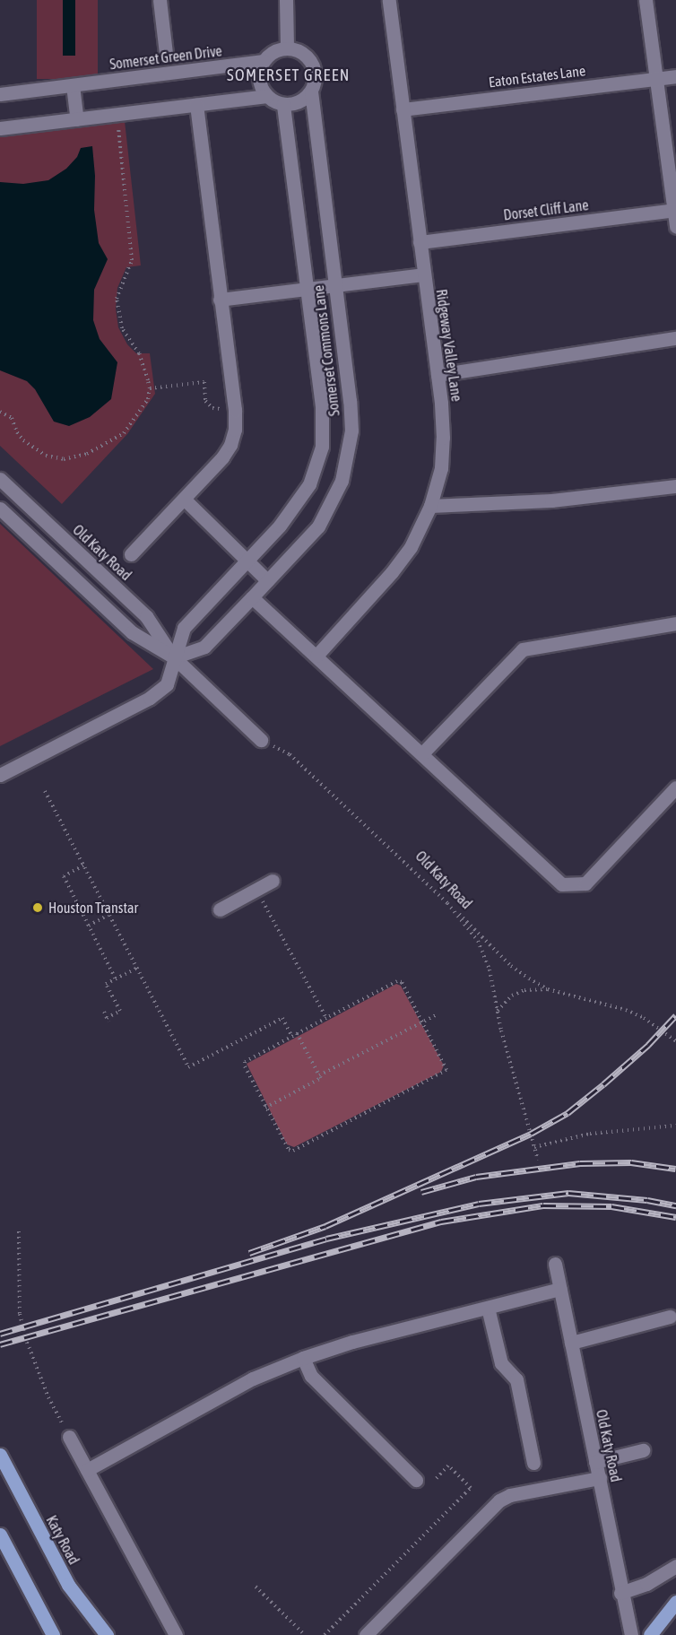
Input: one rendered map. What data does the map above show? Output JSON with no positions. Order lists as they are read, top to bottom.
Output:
{
  "streets": {
    "main road": ["Katy Road"],
    "street": [
      "Somerset Green Drive",
      "Eaton Estates Lane",
      "Dorset Cliff Lane",
      "Ridgeway Valley Lane",
      "Somerset Commons Lane",
      "Old Katy Road"
    ]
  },
  "crossings": [
    ["Somerset Green Drive", "Somerset Commons Lane"],
    ["Eaton Estates Lane", "Ridgeway Valley Lane"],
    ["Dorset Cliff Lane", "Ridgeway Valley Lane"],
    ["Somerset Commons Lane", "Old Katy Road"]
  ],
  "districts": ["SOMERSET GREEN"],
  "places": ["Houston Transtar"]
}
